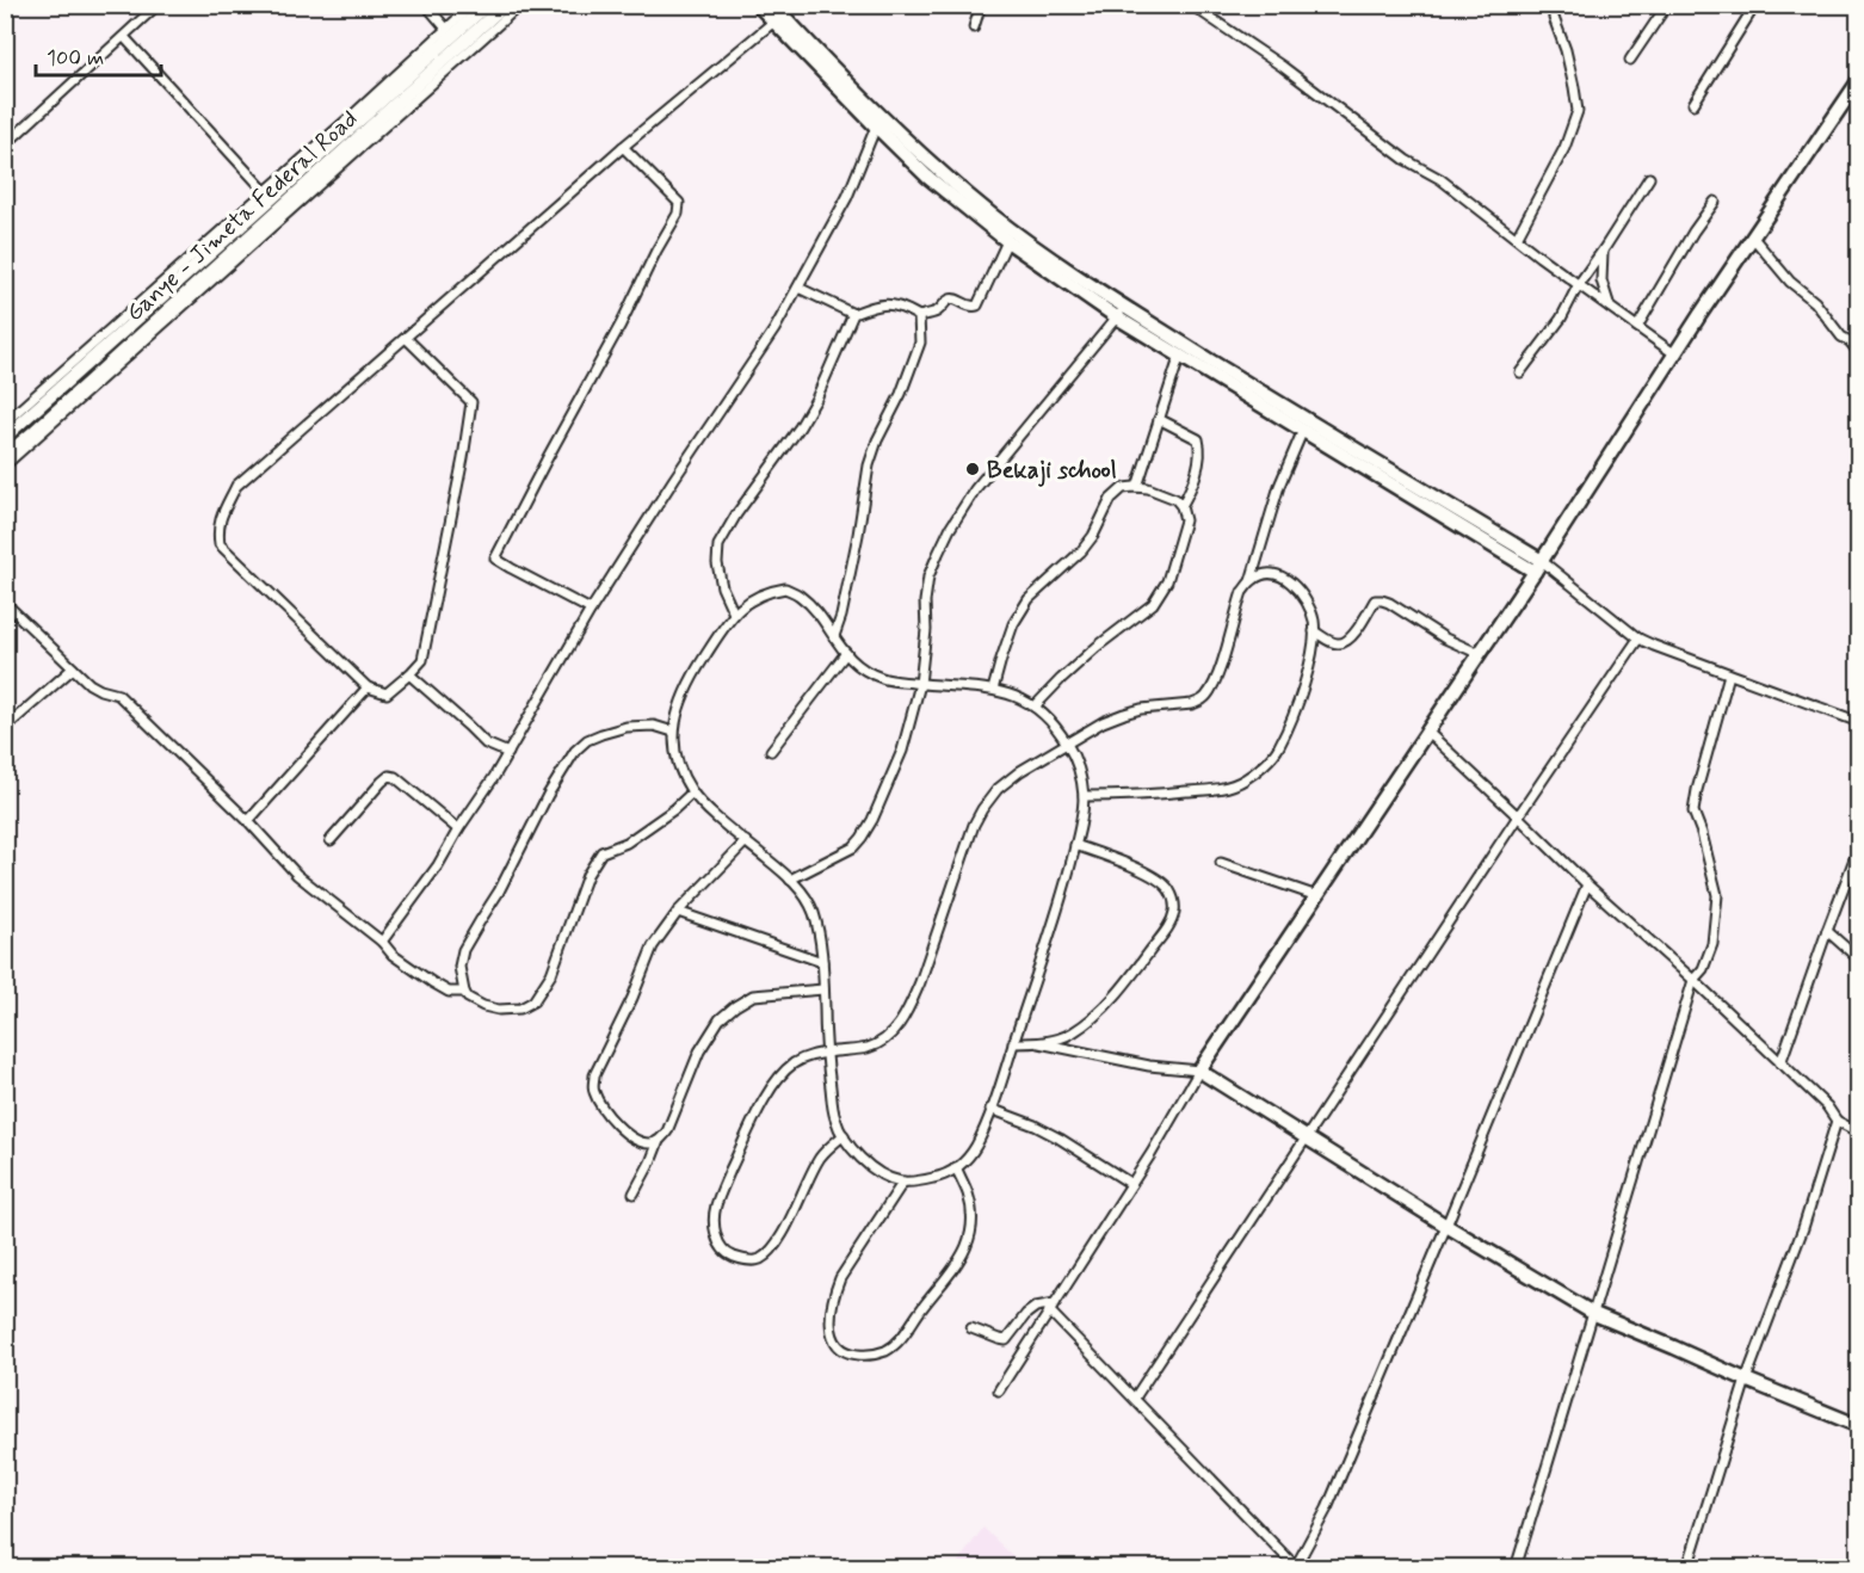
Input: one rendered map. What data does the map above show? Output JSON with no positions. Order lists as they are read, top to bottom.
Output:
{
  "streets": {
    "main road": ["Ganye - Jimeta Federal Road"]
  },
  "places": ["Bekaji school"],
  "scale_bar": "100 m"
}
